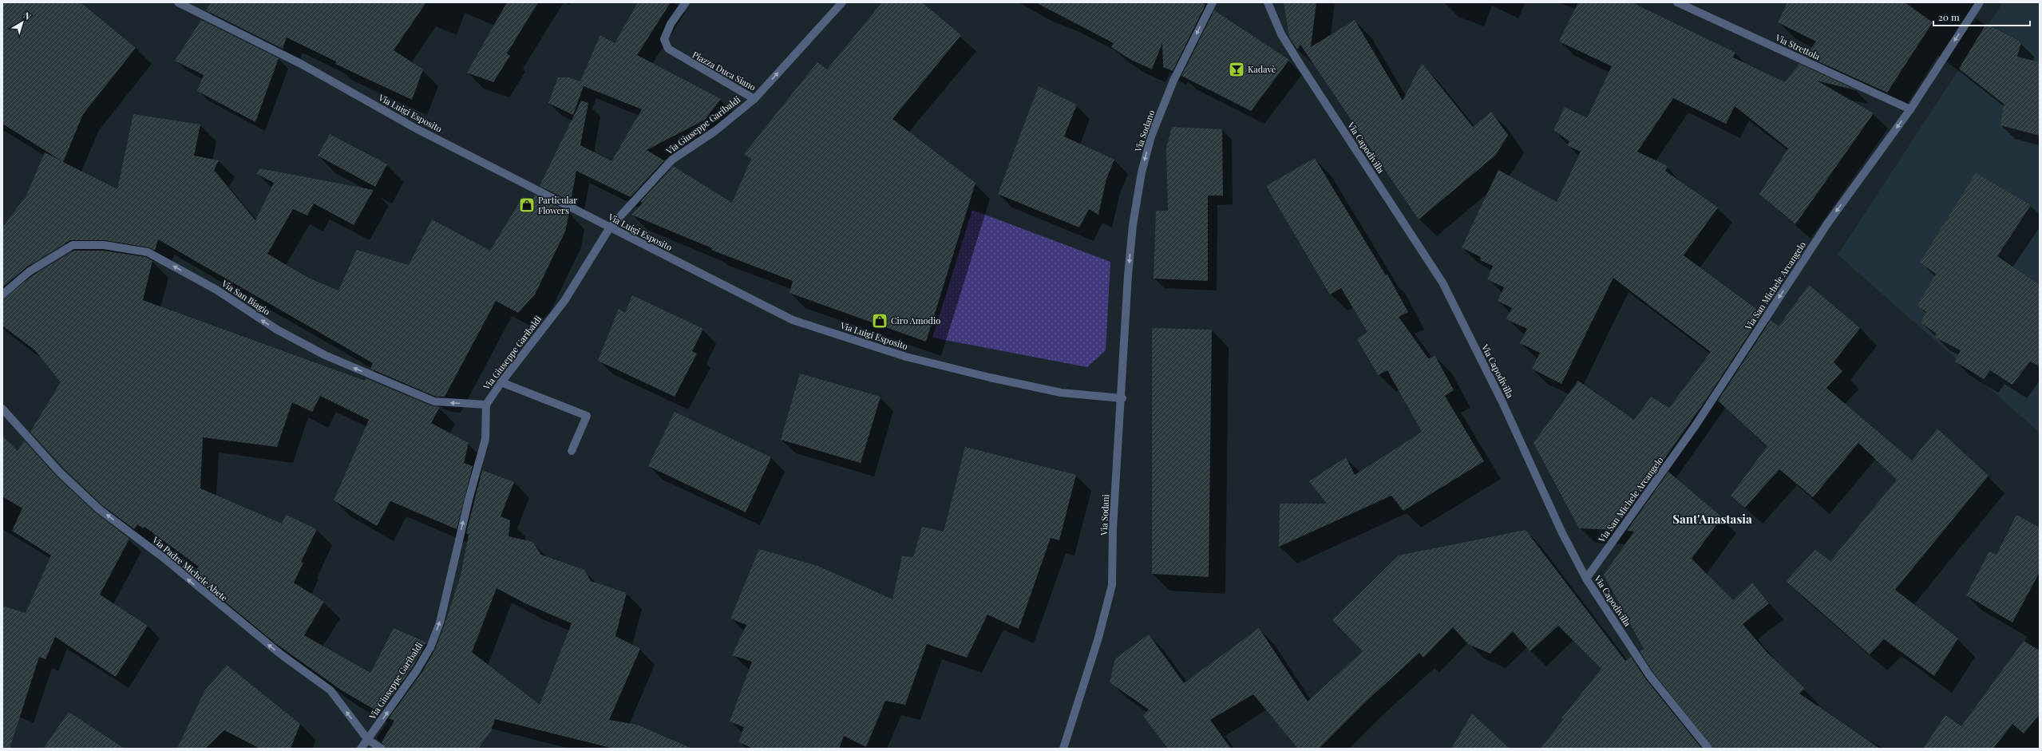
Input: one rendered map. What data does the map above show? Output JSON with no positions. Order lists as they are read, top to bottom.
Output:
{
  "streets": {
    "street": [
      "Via Strettola",
      "Piazza Duca Siano",
      "Via Luigi Esposito",
      "Via Giuseppe Garibaldi",
      "Via Sodano",
      "Via Capodivilla",
      "Via San Michele Arcangelo",
      "Via San Biagio",
      "Via Sodani",
      "Via Padre Michele Abete"
    ]
  },
  "crossings": [
    ["Via Strettola", "Via San Michele Arcangelo"],
    ["Piazza Duca Siano", "Via Giuseppe Garibaldi"],
    ["Via Luigi Esposito", "Via Giuseppe Garibaldi"],
    ["Via Luigi Esposito", "Via Sodani"],
    ["Via Giuseppe Garibaldi", "Via San Biagio"],
    ["Via Giuseppe Garibaldi", "Via Padre Michele Abete"],
    ["Via Sodano", "Via Sodani"],
    ["Via Capodivilla", "Via San Michele Arcangelo"]
  ],
  "one_way": [
    "Piazza Duca Siano",
    "Via Giuseppe Garibaldi",
    "Via Sodano",
    "Via San Michele Arcangelo",
    "Via San Biagio",
    "Via Padre Michele Abete"
  ],
  "districts": ["Sant'Anastasia"],
  "places": {
    "bar": ["Kadavè"],
    "shop": ["Particular Flowers", "Ciro Amodio"]
  },
  "scale_bar": "20 m",
  "north": "top right"
}
